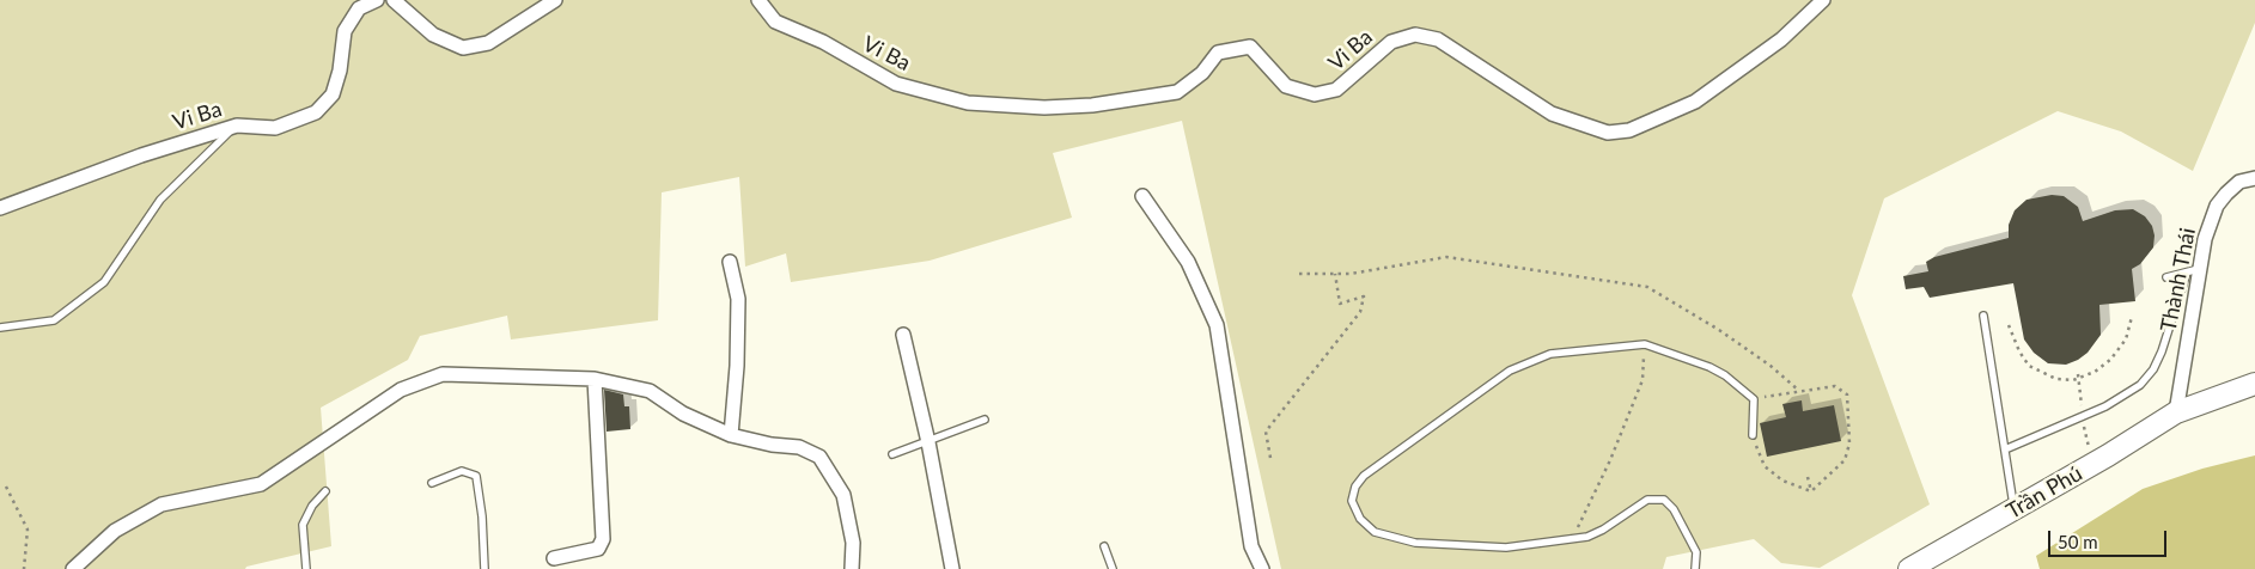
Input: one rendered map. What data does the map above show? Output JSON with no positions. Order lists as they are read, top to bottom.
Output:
{
  "streets": {
    "main road": ["Trần Phú"],
    "street": ["Vi Ba", "Thành Thái"]
  },
  "crossings": [
    ["Thành Thái", "Trần Phú"]
  ],
  "scale_bar": "50 m"
}
